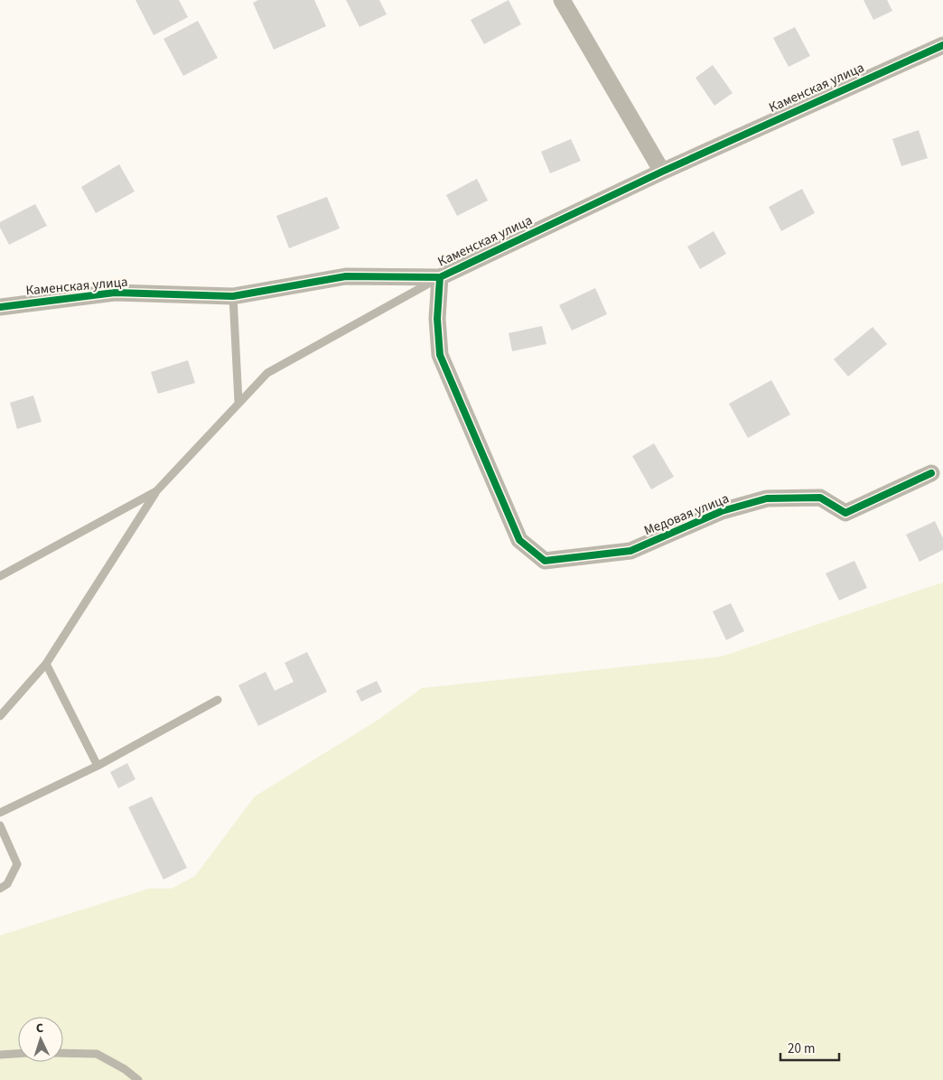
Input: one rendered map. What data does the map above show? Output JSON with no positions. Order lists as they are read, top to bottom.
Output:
{
  "streets": {
    "street": ["Каменская улица", "Медовая улица"]
  },
  "crossings": [
    ["Каменская улица", "Медовая улица"]
  ],
  "scale_bar": "20 m",
  "north": "top"
}
